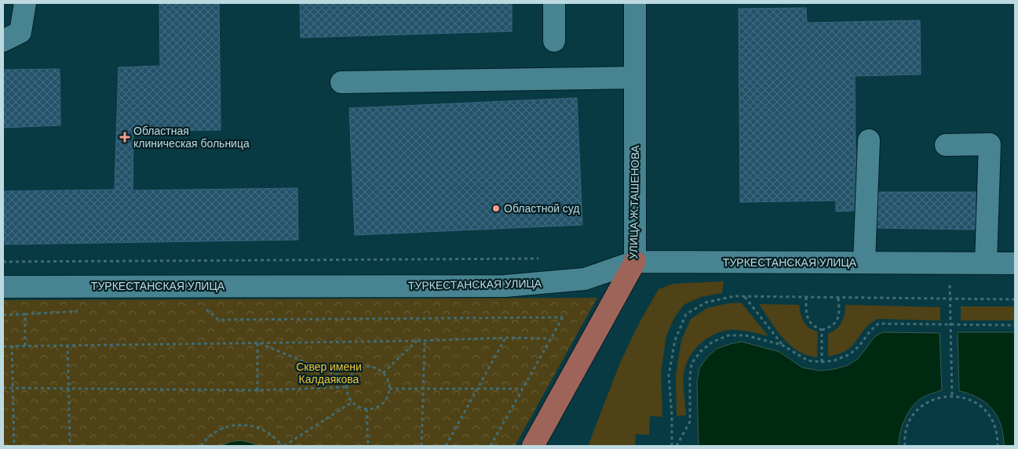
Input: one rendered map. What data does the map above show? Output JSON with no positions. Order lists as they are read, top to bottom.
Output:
{
  "streets": {
    "main road": ["УЛИЦА Ж.ТАШЕНОВА"],
    "street": ["ТУРКЕСТАНСКАЯ УЛИЦА"]
  },
  "crossings": [
    ["УЛИЦА Ж.ТАШЕНОВА", "ТУРКЕСТАНСКАЯ УЛИЦА"]
  ],
  "parks": ["Сквер имени Калдаякова"],
  "places": {
    "health": ["Областная клиническая больница"],
    "other": ["Областной суд"]
  }
}
